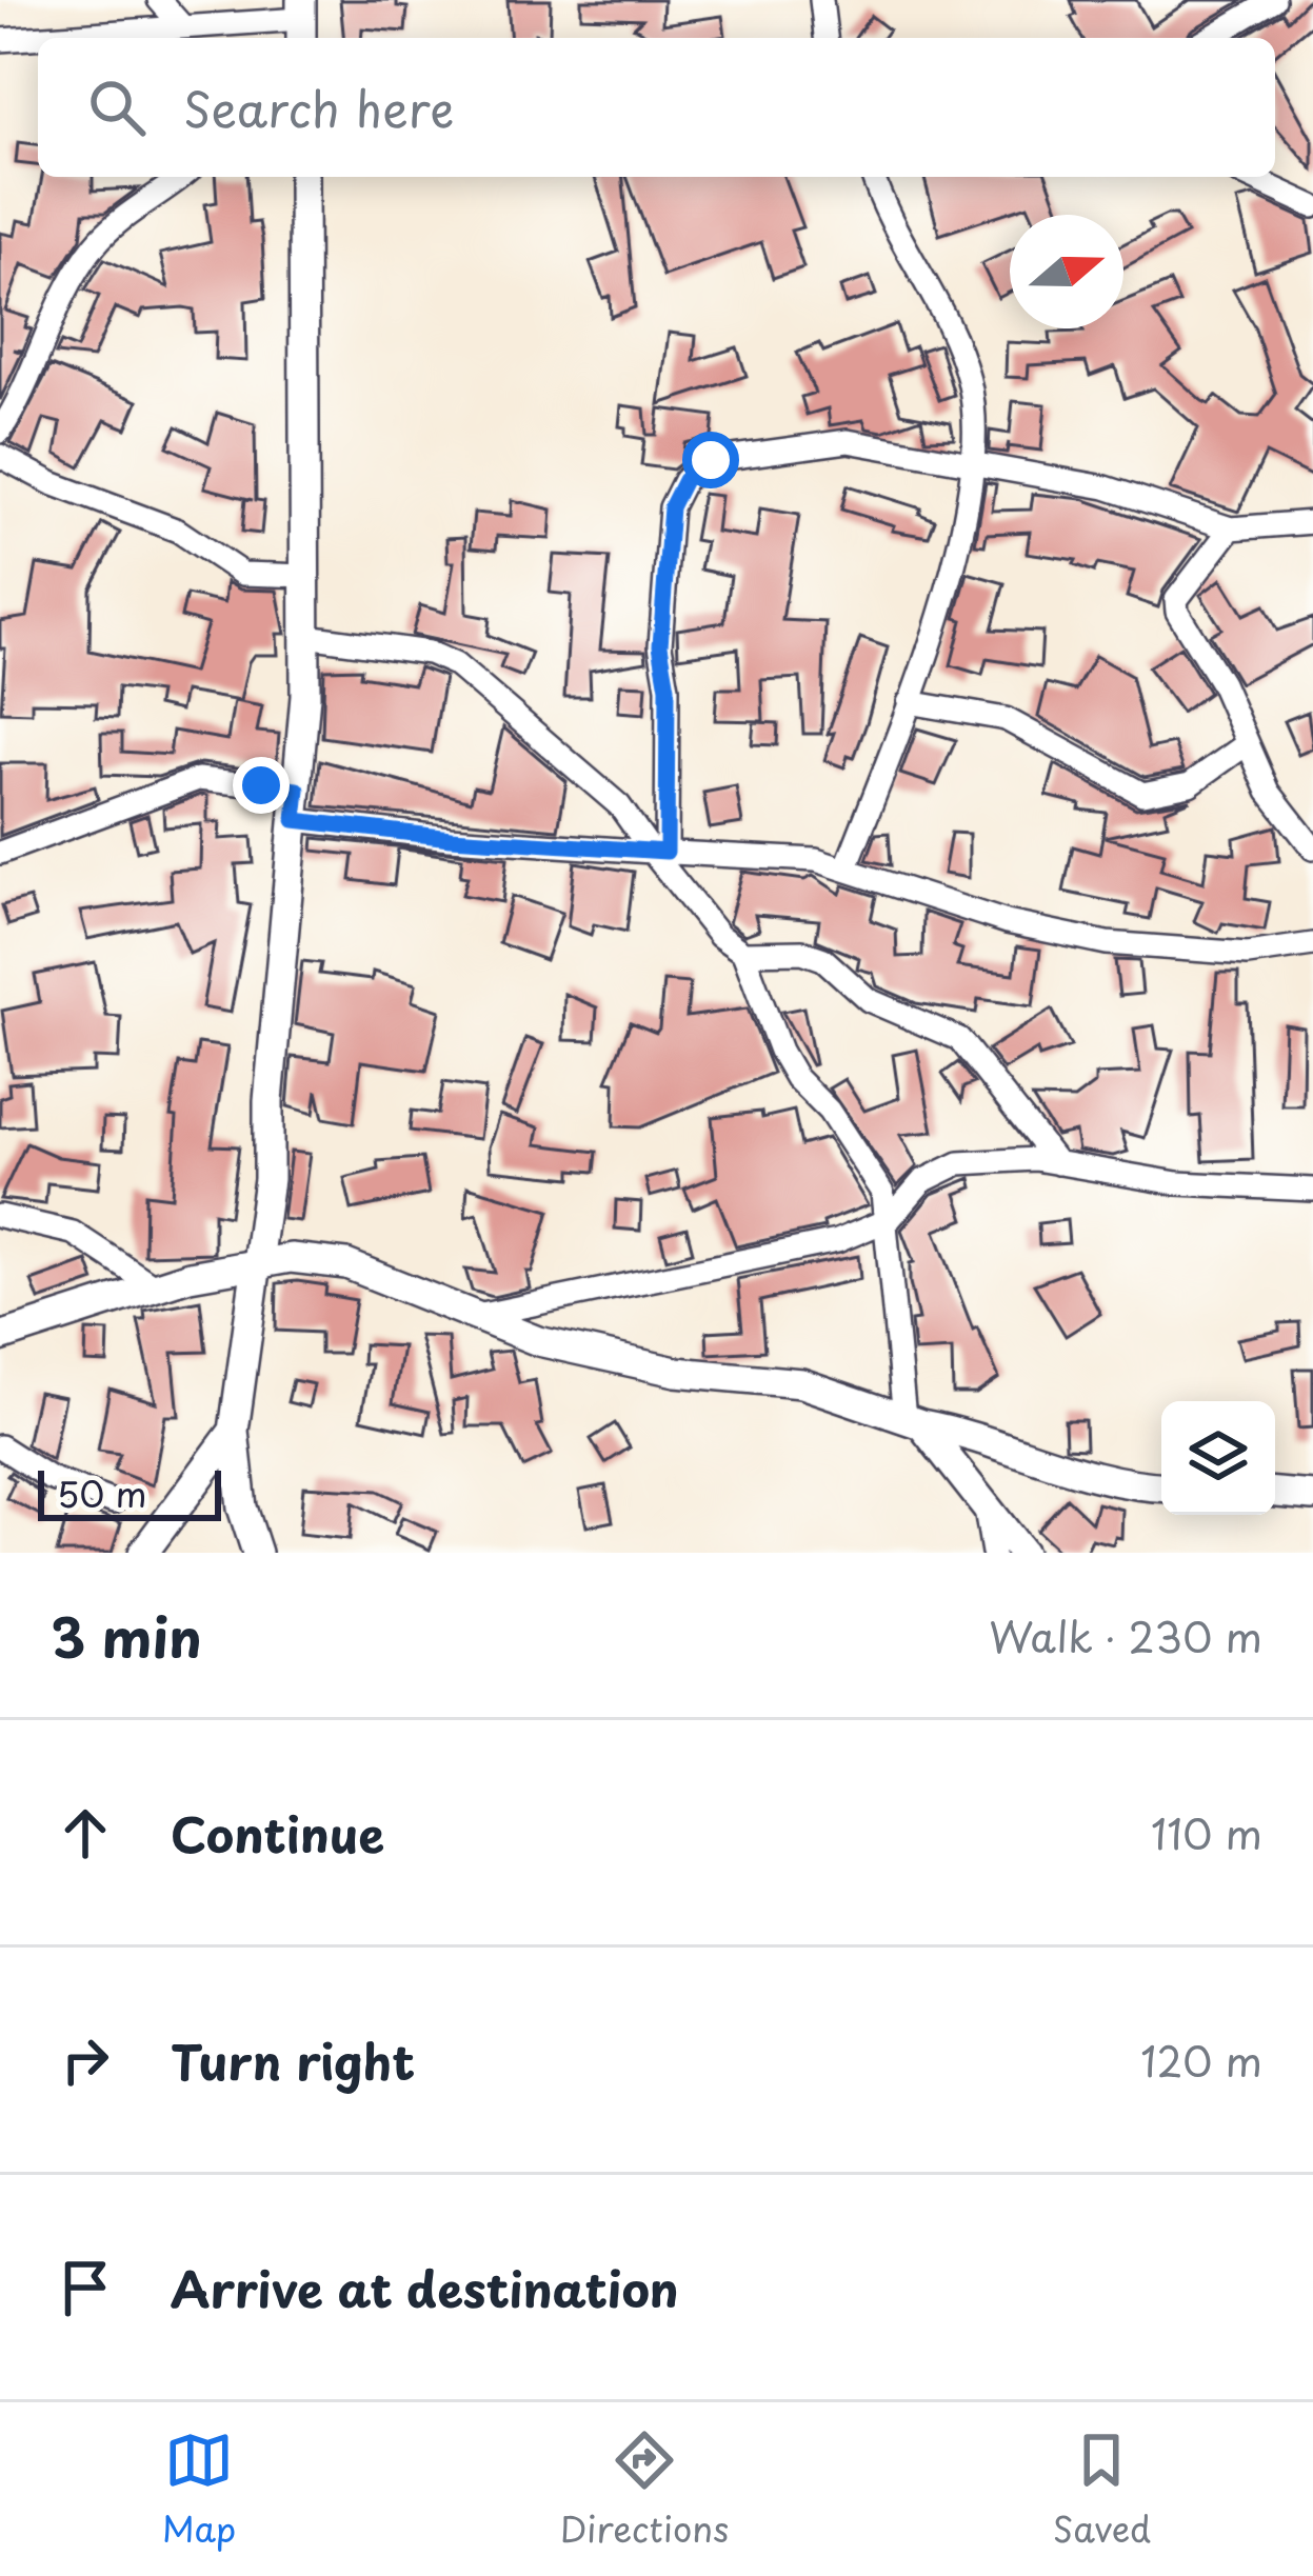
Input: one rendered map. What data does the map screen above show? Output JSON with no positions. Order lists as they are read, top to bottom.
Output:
{
  "scale_bar": "50 m",
  "north": "right",
  "page": {
    "search": "Search here",
    "scale": "50 m",
    "heading": ["3 min", "Walk · 230 m"],
    "list": [
      ["Continue", "110 m"],
      ["Turn right", "120 m"],
      "Arrive at destination"
    ],
    "nav": ["Map", "Directions", "Saved"]
  }
}
